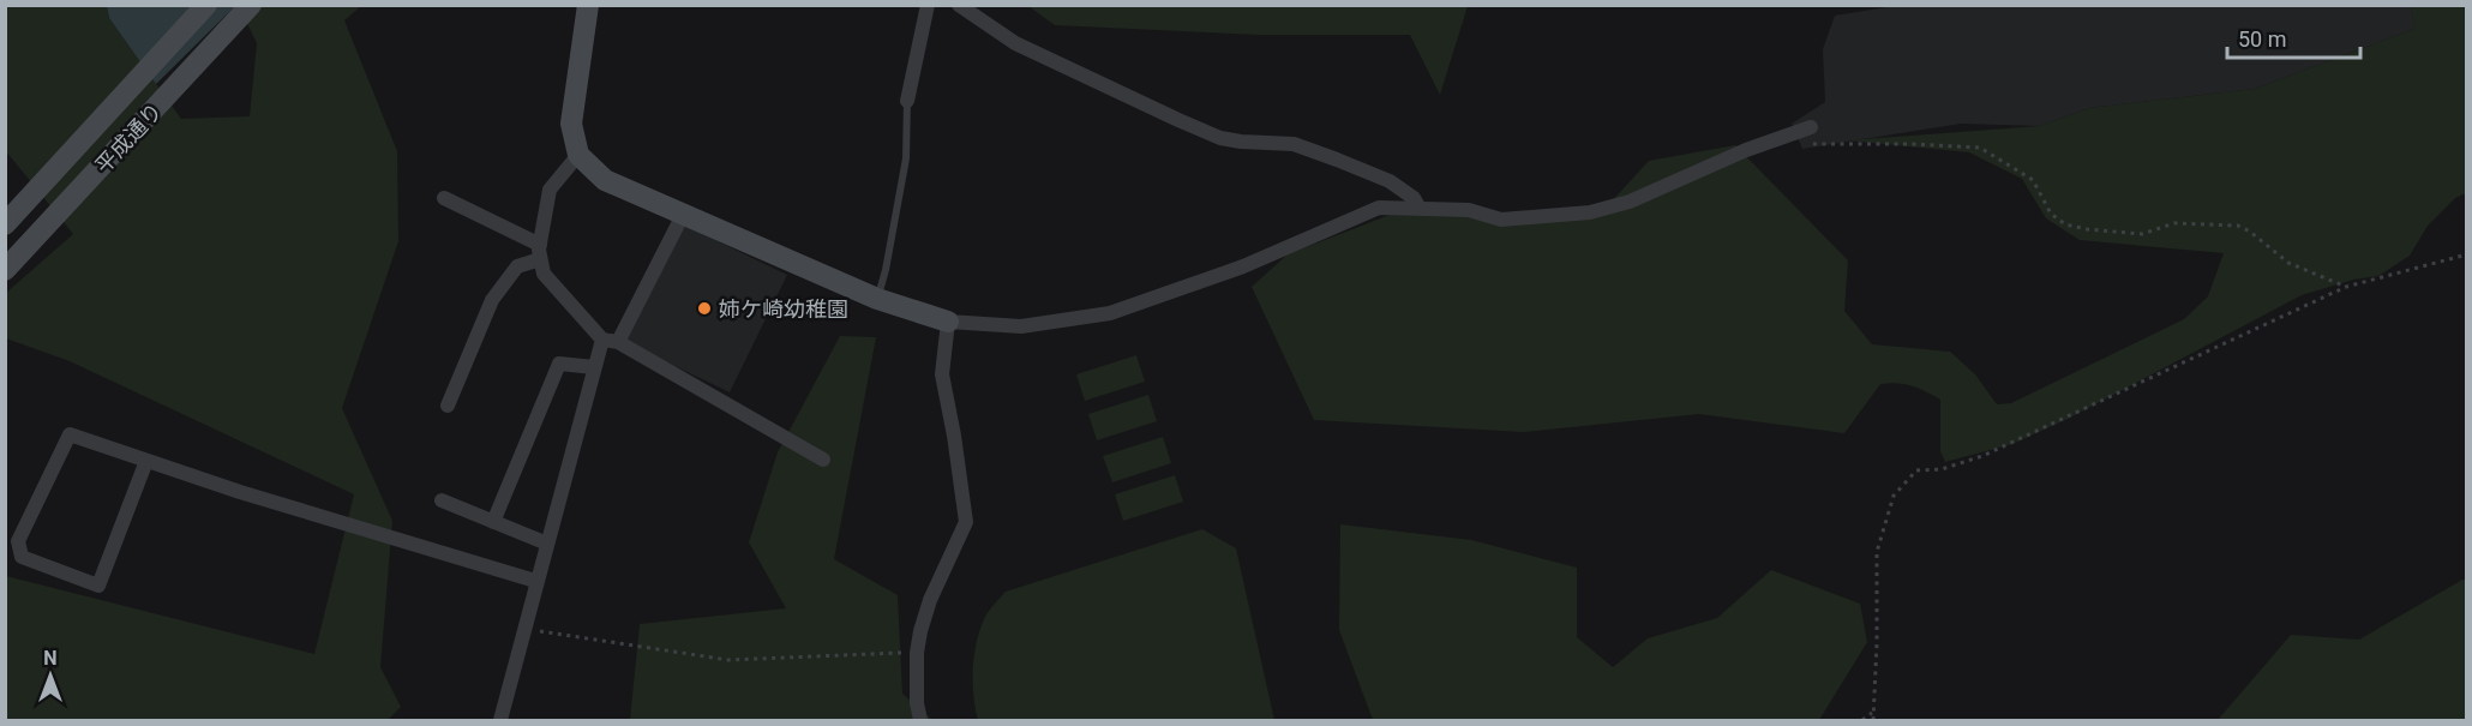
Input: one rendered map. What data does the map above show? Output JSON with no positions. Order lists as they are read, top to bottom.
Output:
{
  "streets": {
    "street": ["平成通り"]
  },
  "places": ["姉ケ崎幼稚園"],
  "scale_bar": "50 m",
  "north": "top"
}
